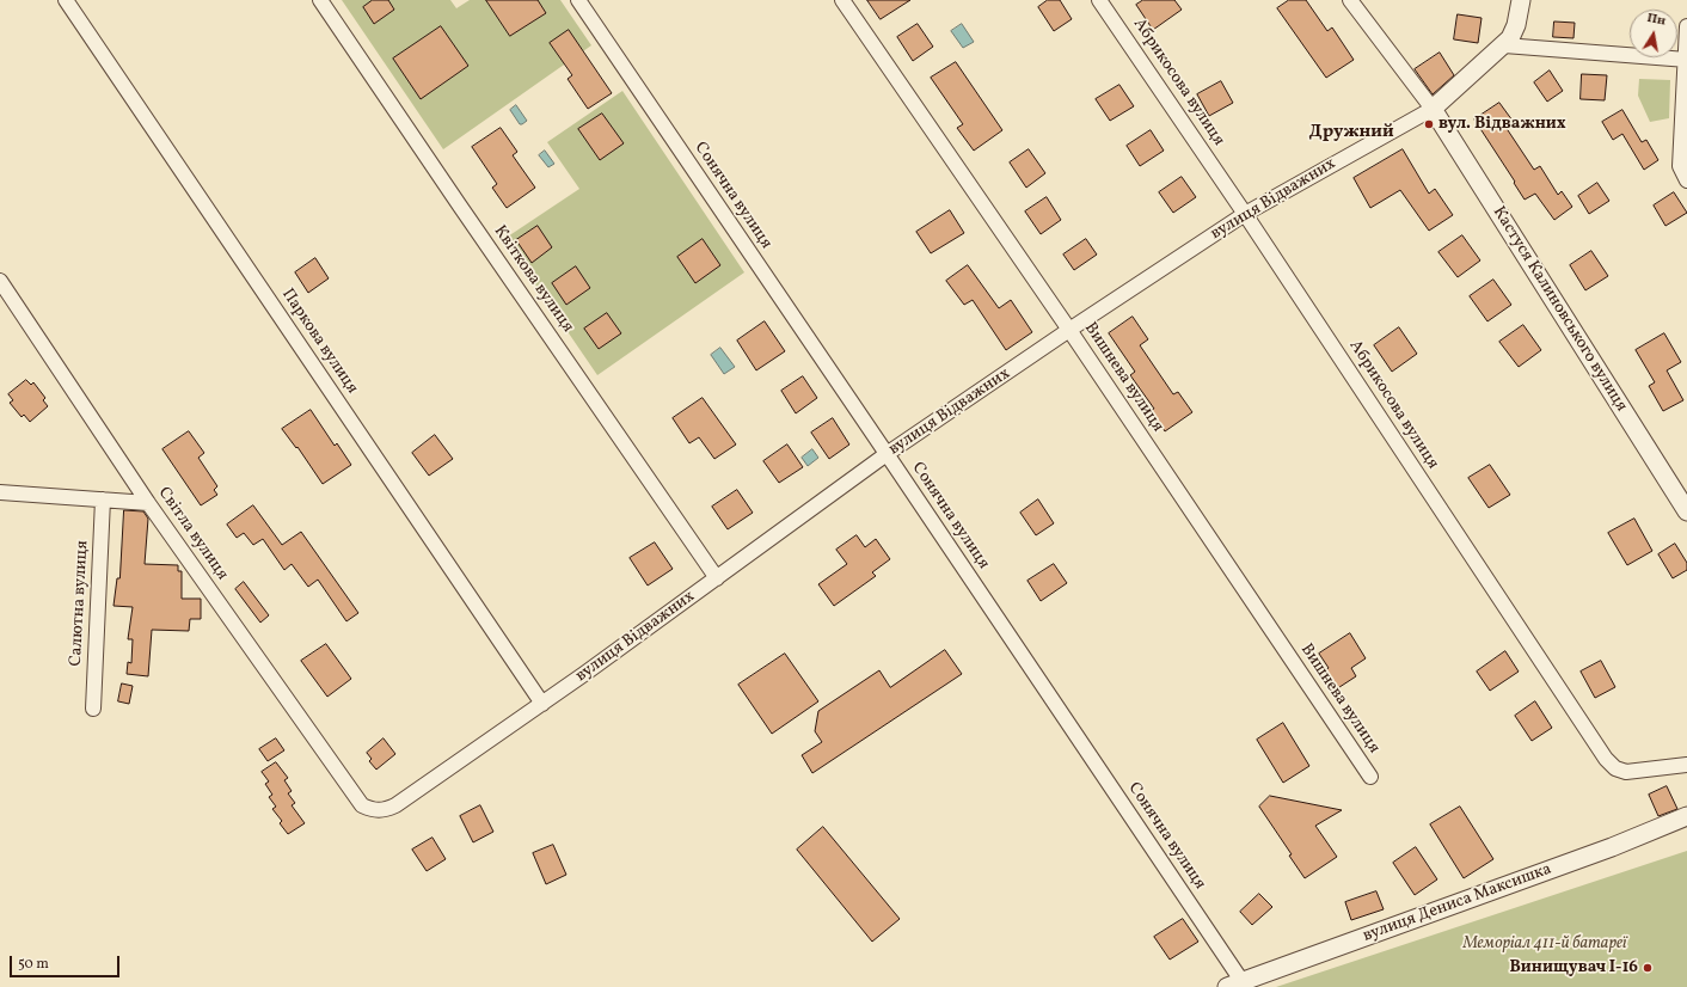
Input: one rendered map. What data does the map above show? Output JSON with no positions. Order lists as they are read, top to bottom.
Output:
{
  "streets": {
    "street": [
      "Абрикосова вулиця",
      "Сонячна вулиця",
      "вулиця Відважних",
      "Квіткова вулиця",
      "Кастуся Калиновського вулиця",
      "Паркова вулиця",
      "Вишнева вулиця",
      "Світла вулиця",
      "Салютна вулиця",
      "вулиця Дениса Максишка"
    ]
  },
  "crossings": [
    ["Абрикосова вулиця", "вулиця Відважних"],
    ["Сонячна вулиця", "вулиця Відважних"],
    ["Сонячна вулиця", "вулиця Дениса Максишка"],
    ["вулиця Відважних", "Квіткова вулиця"],
    ["вулиця Відважних", "Кастуся Калиновського вулиця"],
    ["вулиця Відважних", "Паркова вулиця"],
    ["вулиця Відважних", "Вишнева вулиця"],
    ["вулиця Відважних", "Світла вулиця"]
  ],
  "districts": ["Дружний"],
  "parks": ["Меморіал 411-й батареї"],
  "places": ["вул. Відважних", "Винищувач І-16"],
  "scale_bar": "50 m",
  "north": "top"
}
